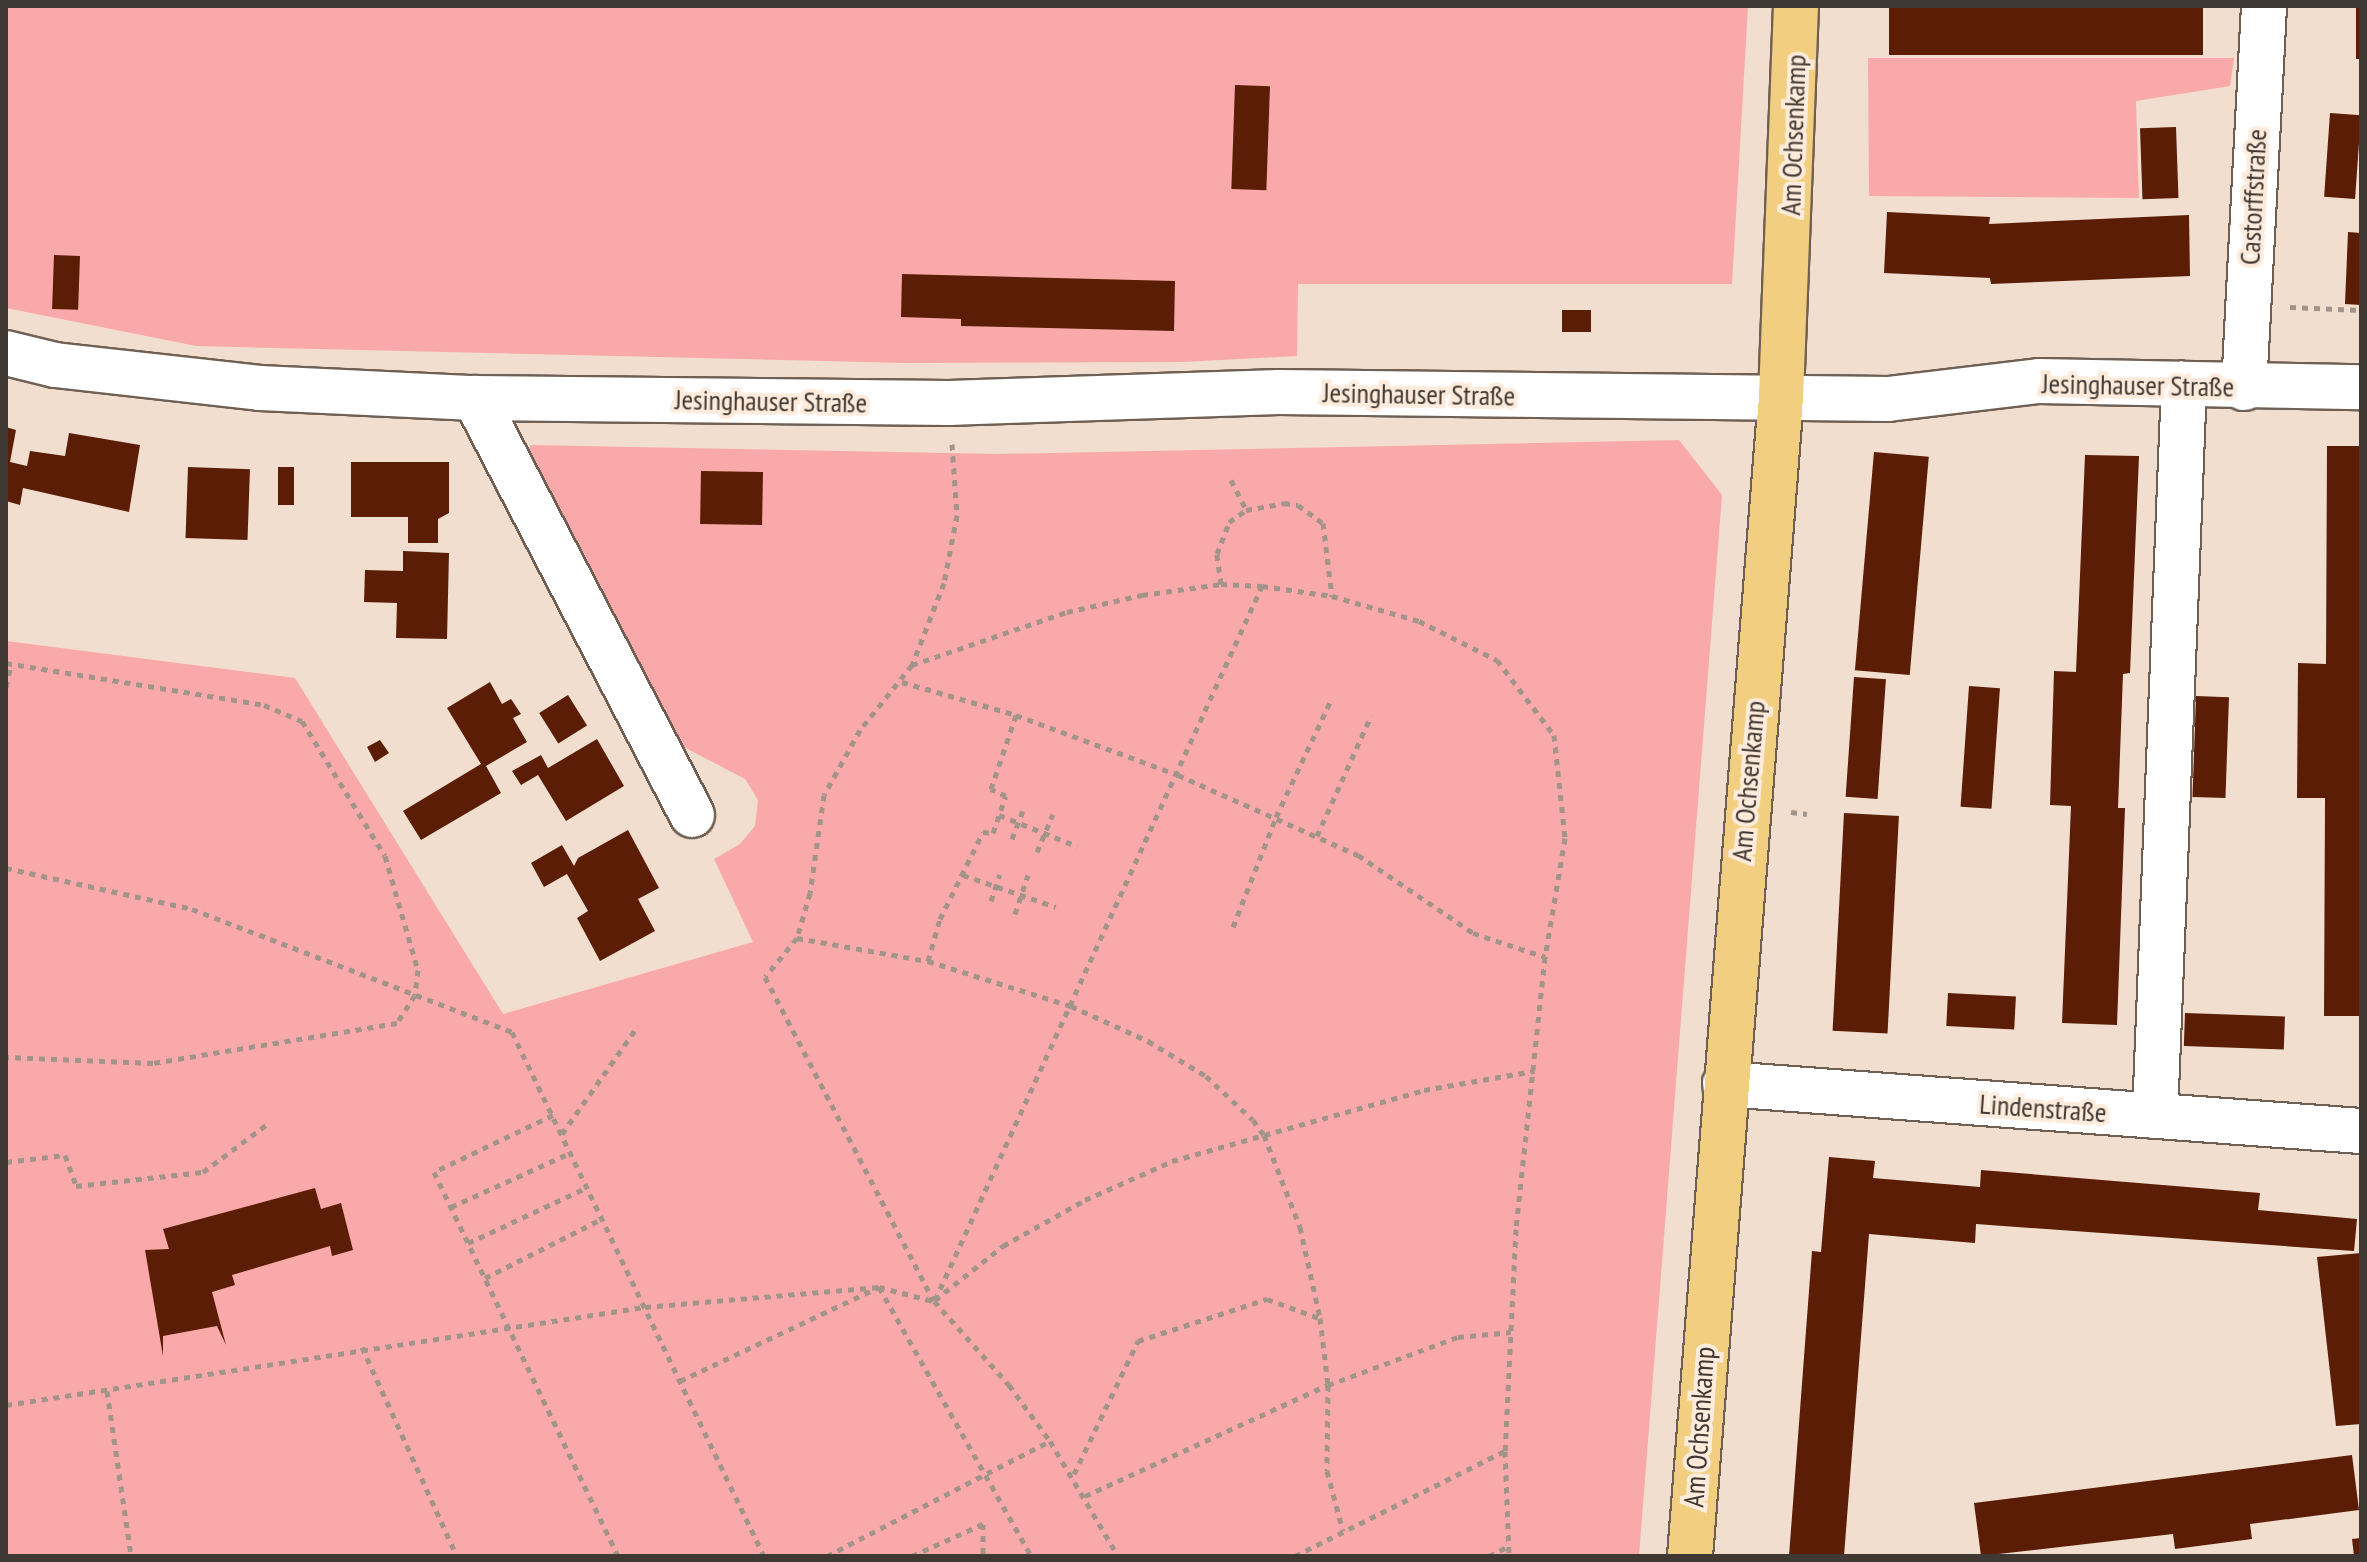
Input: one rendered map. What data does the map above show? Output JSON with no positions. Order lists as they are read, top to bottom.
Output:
{
  "streets": {
    "main road": ["Am Ochsenkamp"],
    "street": ["Castorffstraße", "Jesinghauser Straße", "Lindenstraße"]
  },
  "crossings": [
    ["Am Ochsenkamp", "Jesinghauser Straße"],
    ["Am Ochsenkamp", "Lindenstraße"],
    ["Castorffstraße", "Jesinghauser Straße"]
  ]
}
